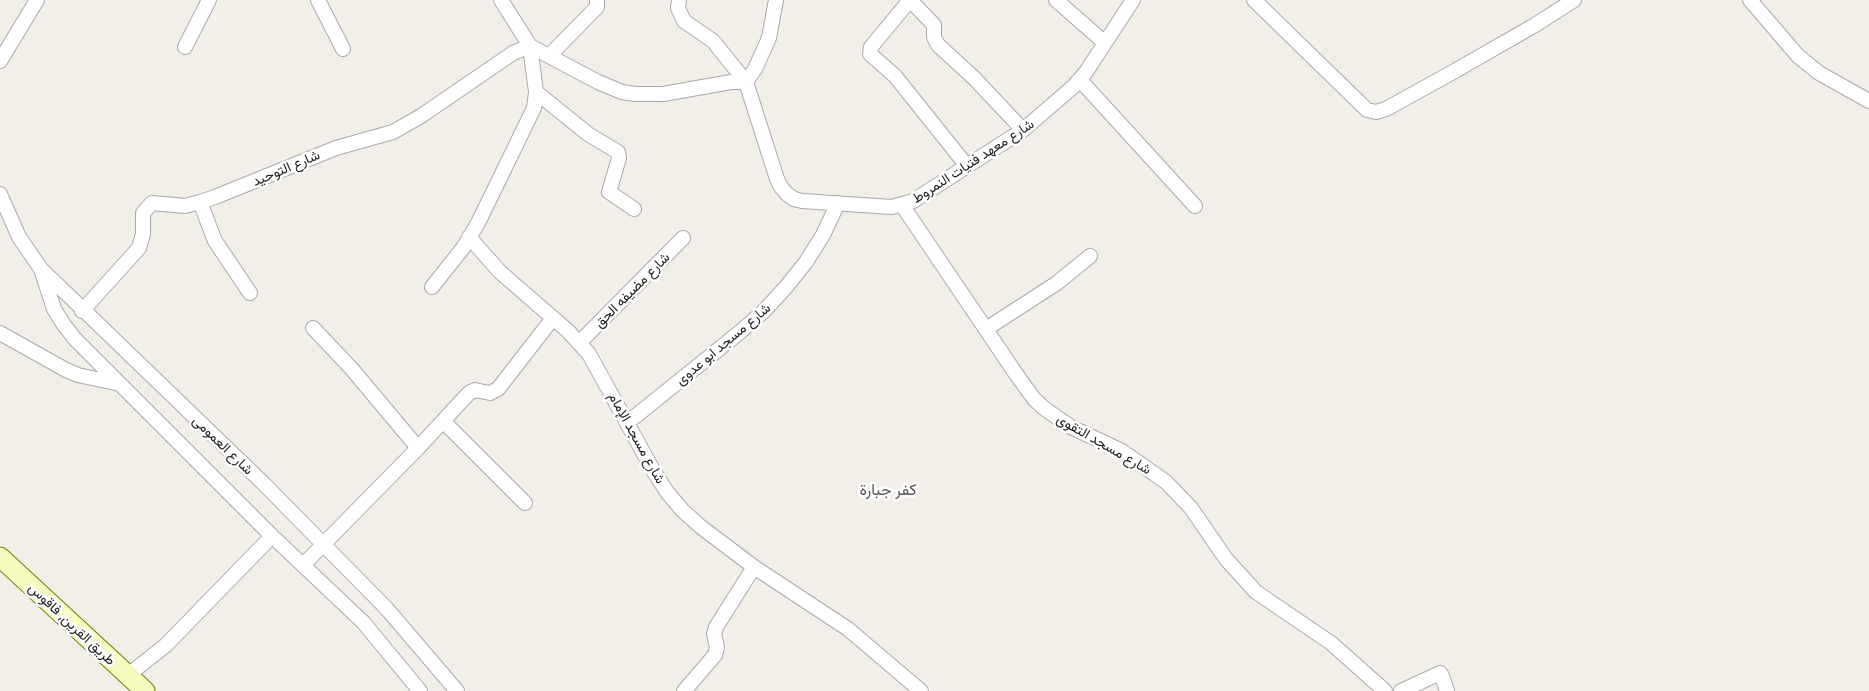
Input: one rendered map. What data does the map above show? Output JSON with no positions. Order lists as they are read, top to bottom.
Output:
{
  "streets": {
    "street": [
      "شارع معهد فتيات النمروط",
      "شارع التوحيد",
      "شارع مضيفه الحق",
      "شارع مسجد ابو عدوى",
      "شارع مسجد الإمام",
      "شارع مسجد التقوى",
      "شارع العمومى",
      "طريق القرين, فاقوس"
    ]
  },
  "crossings": [
    ["شارع معهد فتيات النمروط", "شارع مسجد ابو عدوى"],
    ["شارع معهد فتيات النمروط", "شارع مسجد التقوى"],
    ["شارع التوحيد", "شارع العمومى"],
    ["شارع مضيفه الحق", "شارع مسجد الإمام"],
    ["شارع مسجد ابو عدوى", "شارع مسجد الإمام"]
  ],
  "districts": ["كفر جبارة"]
}
